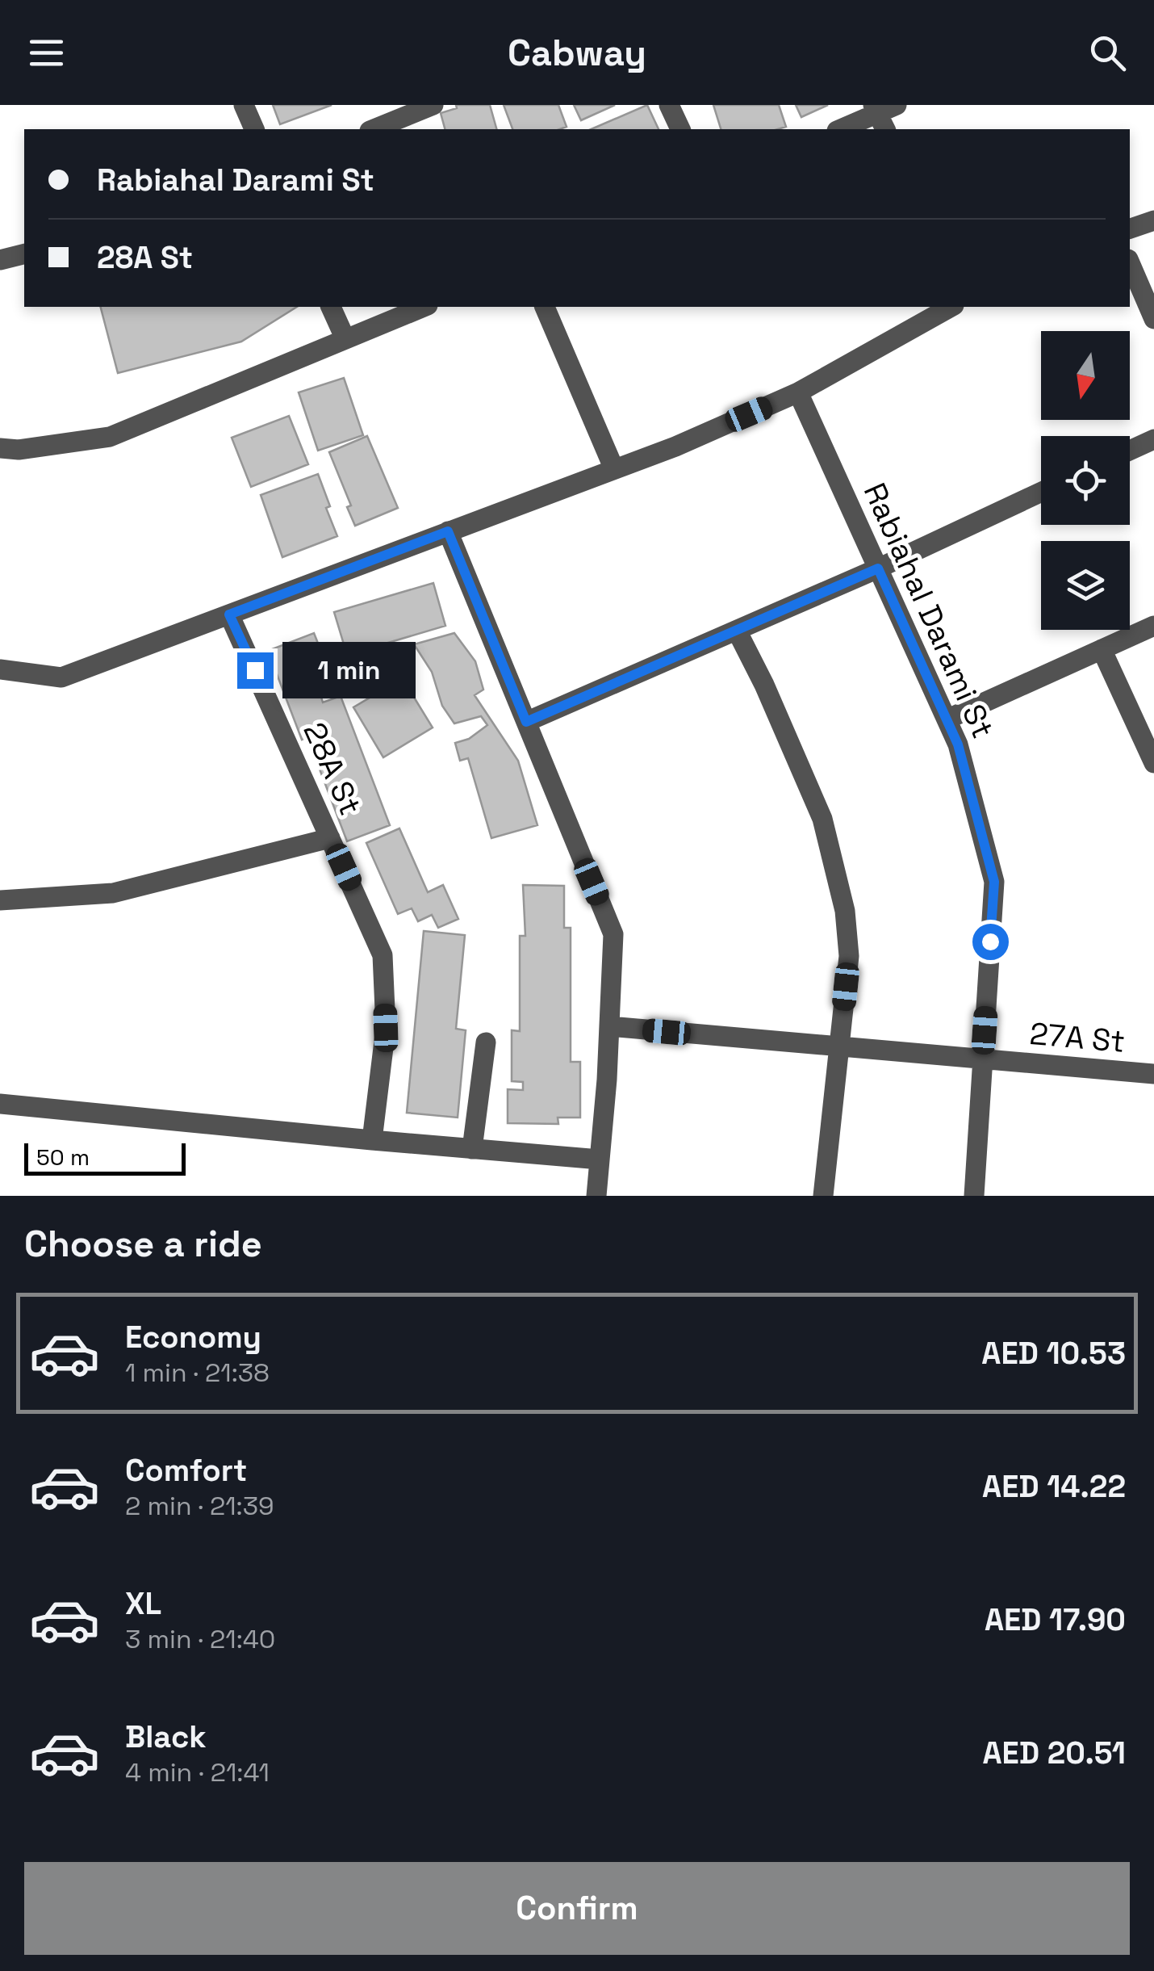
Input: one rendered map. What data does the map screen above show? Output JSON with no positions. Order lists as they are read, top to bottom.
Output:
{
  "streets": {
    "street": ["Rabiahal Darami St", "28A St", "27A St"]
  },
  "crossings": [
    ["Rabiahal Darami St", "27A St"]
  ],
  "scale_bar": "50 m",
  "north": "bottom",
  "page": {
    "header": "Cabway",
    "banner": ["Rabiahal Darami St", "28A St"],
    "bubble": "1 min",
    "scale": "50 m",
    "heading": "Choose a ride",
    "list": [
      {
        "name": "Economy",
        "note": "1 min · 21:38",
        "value": "AED 10.53"
      },
      {
        "name": "Comfort",
        "note": "2 min · 21:39",
        "value": "AED 14.22"
      },
      {
        "name": "XL",
        "note": "3 min · 21:40",
        "value": "AED 17.90"
      },
      {
        "name": "Black",
        "note": "4 min · 21:41",
        "value": "AED 20.51"
      }
    ],
    "buttons": "Confirm"
  }
}
